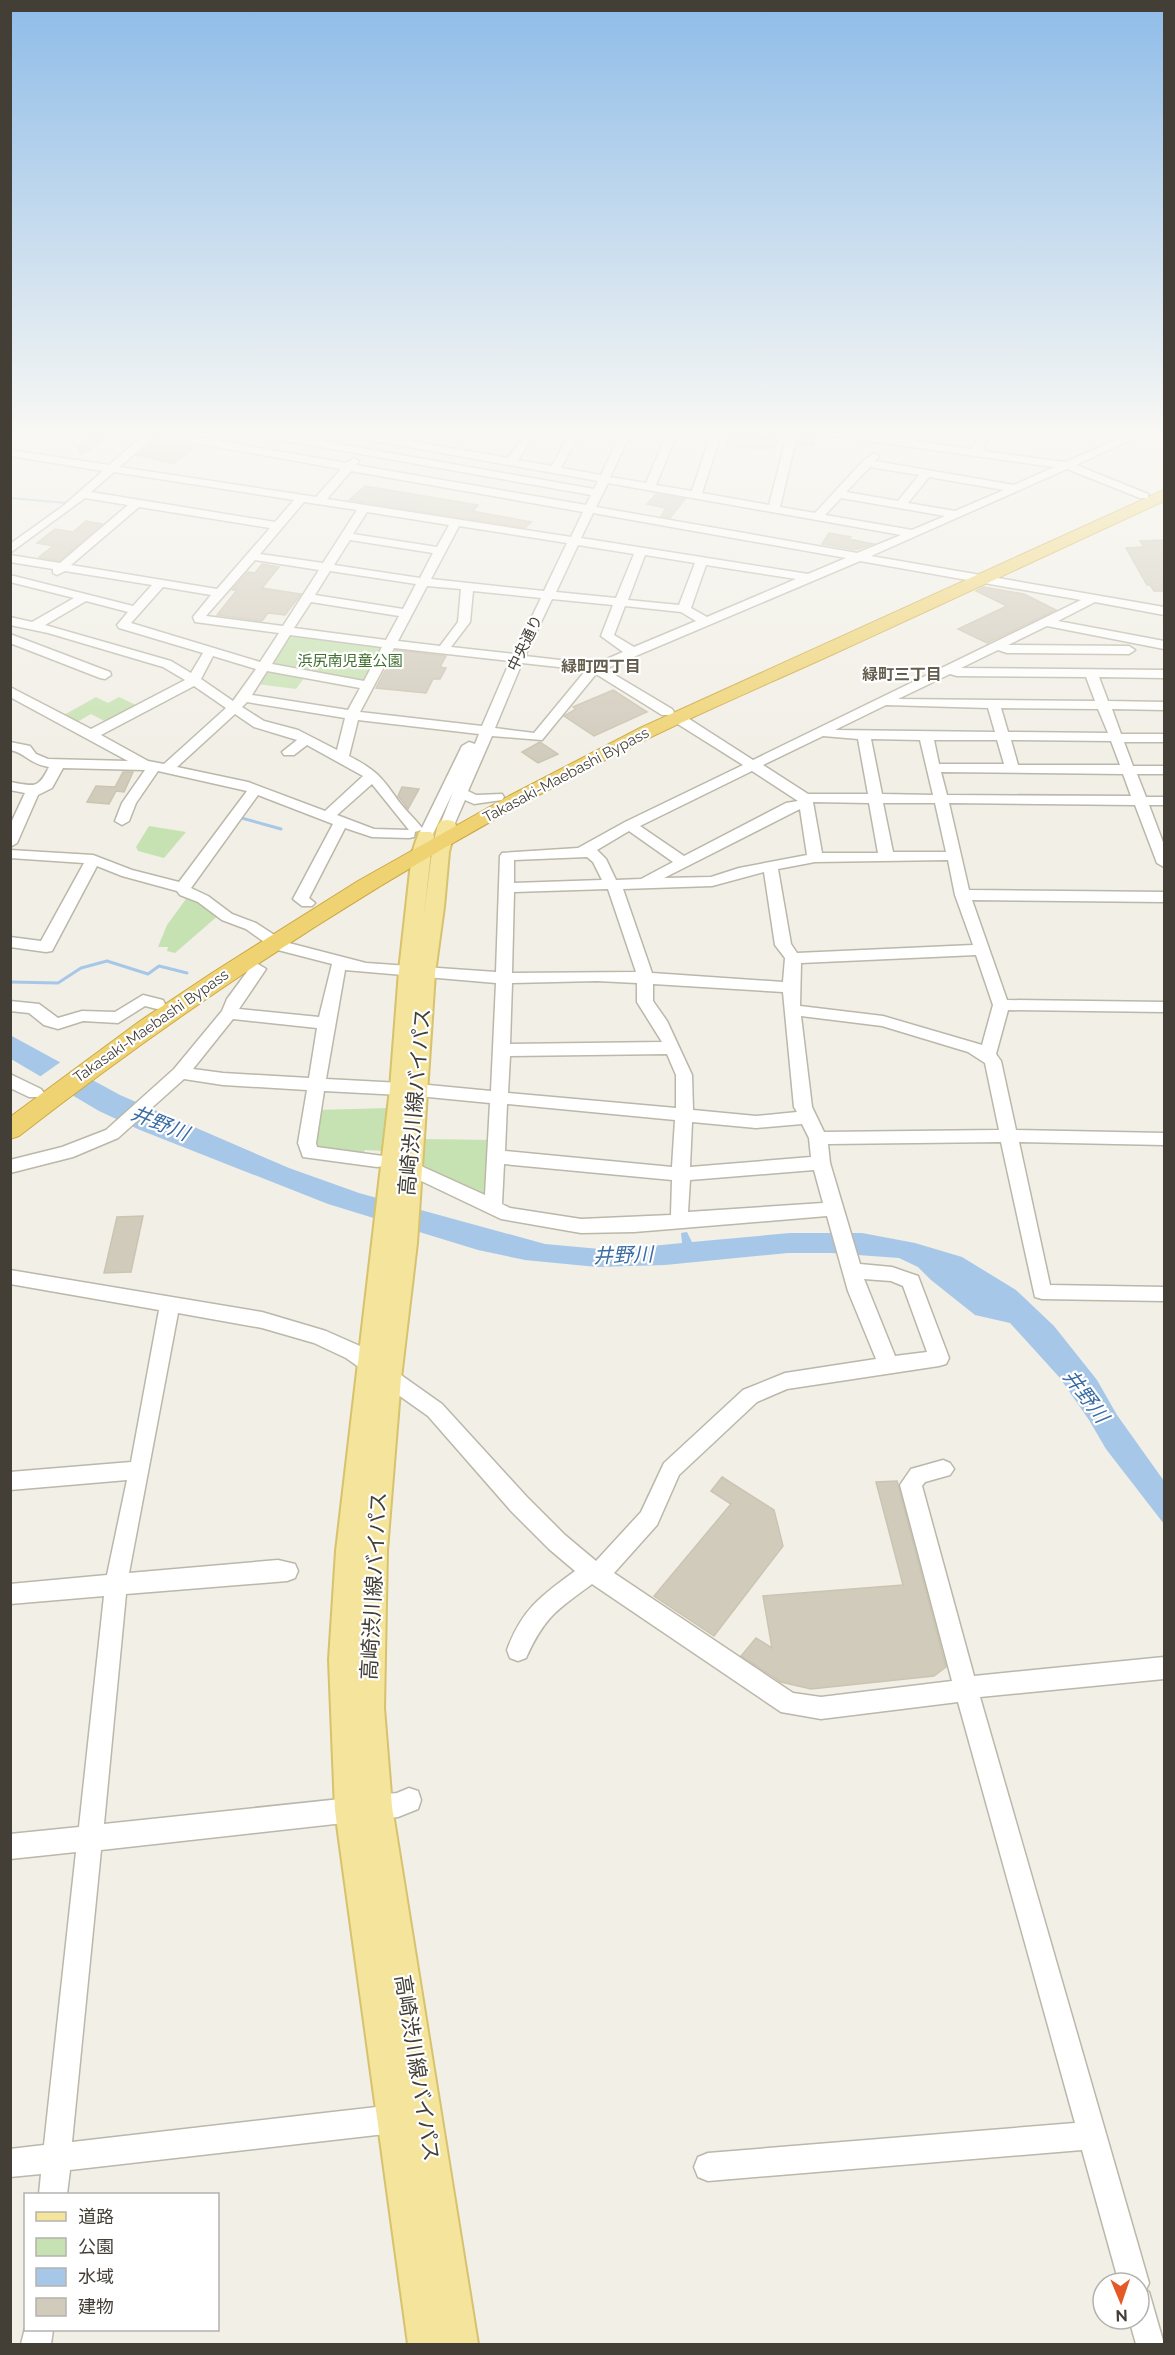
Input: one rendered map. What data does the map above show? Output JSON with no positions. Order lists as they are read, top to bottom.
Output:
{
  "streets": {
    "highway": ["Takasaki-Maebashi Bypass"],
    "main road": ["高崎渋川線バイパス"],
    "street": ["中央通り"]
  },
  "crossings": [
    ["中央通り", "Takasaki-Maebashi Bypass"],
    ["中央通り", "高崎渋川線バイパス"],
    ["Takasaki-Maebashi Bypass", "高崎渋川線バイパス"]
  ],
  "districts": ["緑町四丁目", "緑町三丁目"],
  "water": ["井野川"],
  "parks": ["浜尻南児童公園"],
  "legend": [
    "道路",
    "公園",
    "水域",
    "建物"
  ],
  "north": "bottom"
}
